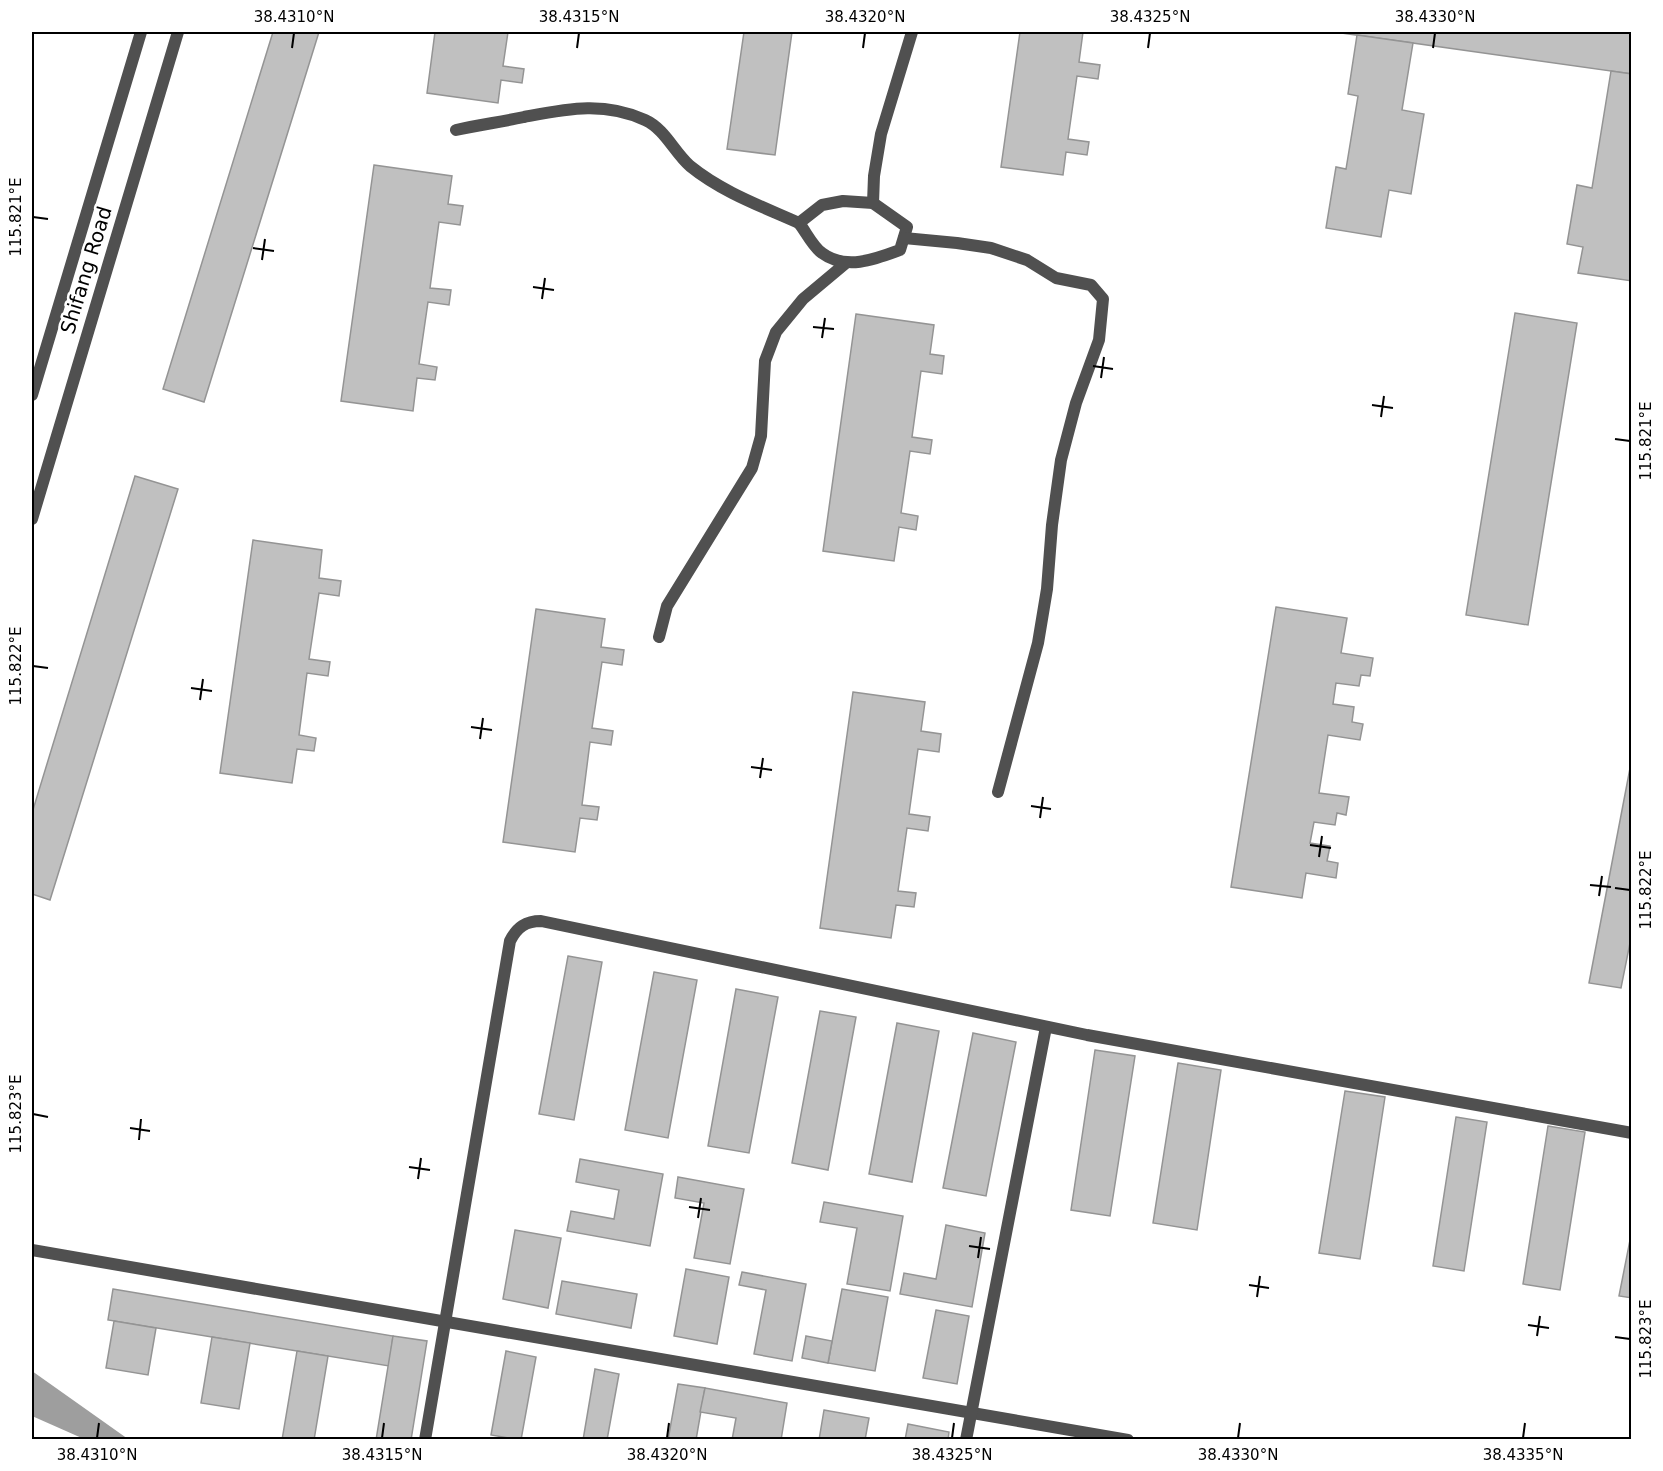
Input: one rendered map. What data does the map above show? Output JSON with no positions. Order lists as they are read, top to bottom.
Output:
{
  "streets": {
    "street": ["Shifang Road"]
  },
  "coordinates": [
    "38.4310°N",
    "38.4315°N",
    "38.4320°N",
    "38.4325°N",
    "38.4330°N",
    "115.821°E",
    "115.822°E",
    "115.823°E",
    "38.4335°N"
  ]
}
